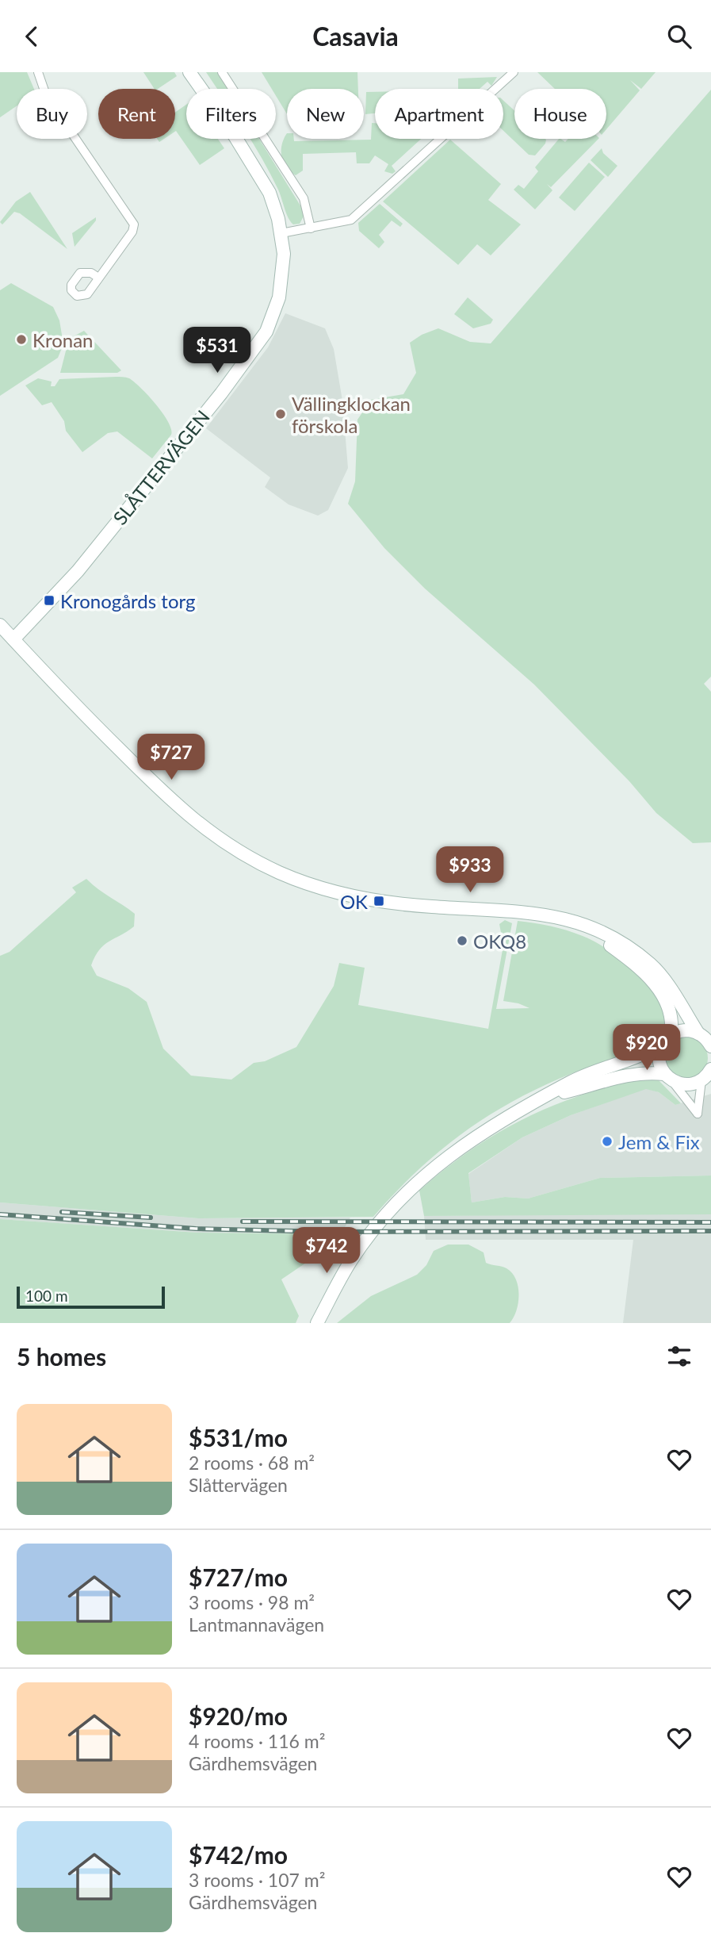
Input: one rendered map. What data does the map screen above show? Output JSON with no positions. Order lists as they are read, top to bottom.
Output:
{
  "streets": {
    "street": ["SLÅTTERVÄGEN"]
  },
  "places": {
    "other": [
      "Kronan",
      "Vällingklockan förskola",
      "OKQ8",
      "Jem & Fix"
    ],
    "transit": ["Kronogårds torg", "OK"]
  },
  "scale_bar": "100 m",
  "page": {
    "header": "Casavia",
    "chip": [
      "Buy",
      "Rent",
      "Filters",
      "New",
      "Apartment",
      "House"
    ],
    "price": [
      "$531",
      "$727",
      "$933",
      "$920",
      "$742"
    ],
    "scale": "100 m",
    "heading": "5 homes",
    "list": [
      {
        "name": "$531/mo",
        "note": "2 rooms · 68 m² · Slåttervägen"
      },
      {
        "name": "$727/mo",
        "note": "3 rooms · 98 m² · Lantmannavägen"
      },
      {
        "name": "$920/mo",
        "note": "4 rooms · 116 m² · Gärdhemsvägen"
      },
      {
        "name": "$742/mo",
        "note": "3 rooms · 107 m² · Gärdhemsvägen"
      }
    ]
  }
}
